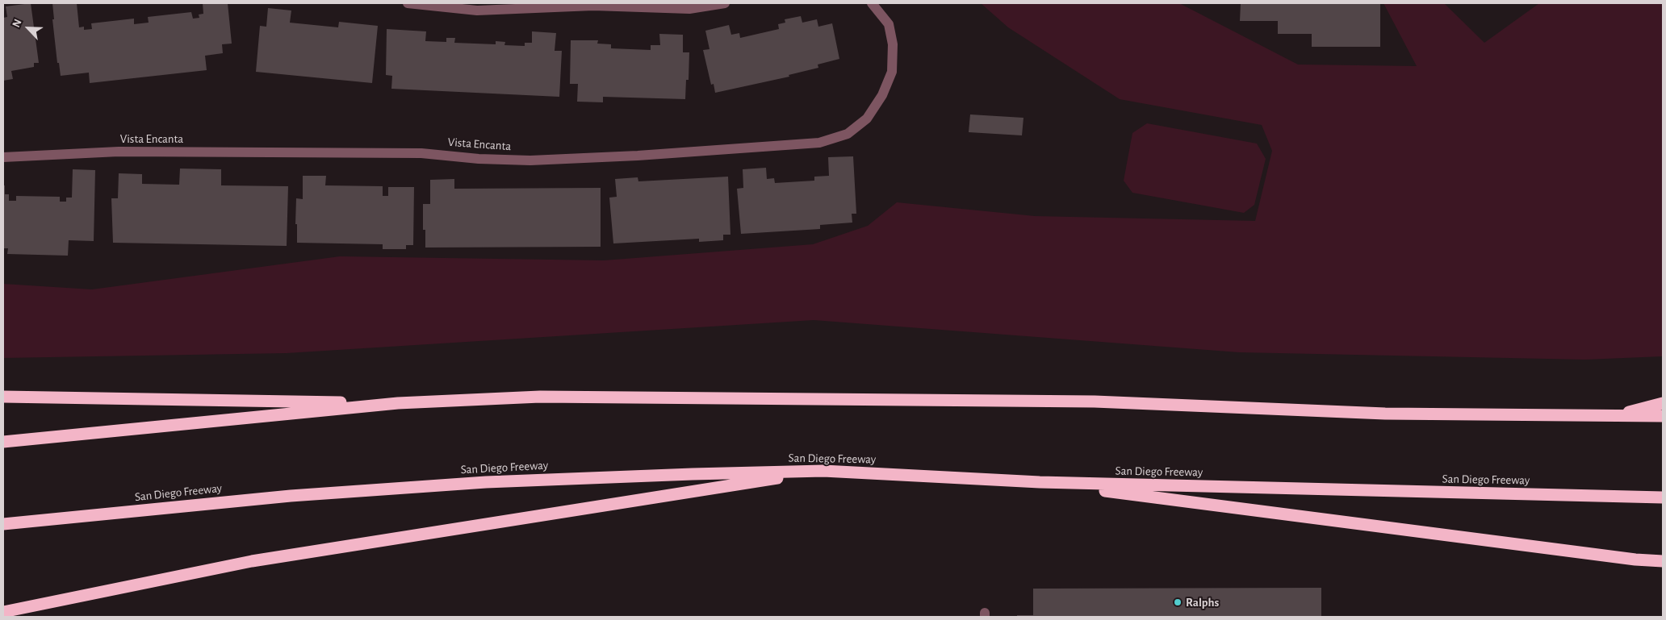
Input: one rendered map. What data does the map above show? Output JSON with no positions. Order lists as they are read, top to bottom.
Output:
{
  "streets": {
    "highway": ["San Diego Freeway"],
    "street": ["Vista Encanta"]
  },
  "places": ["Ralphs"],
  "north": "top left"
}
